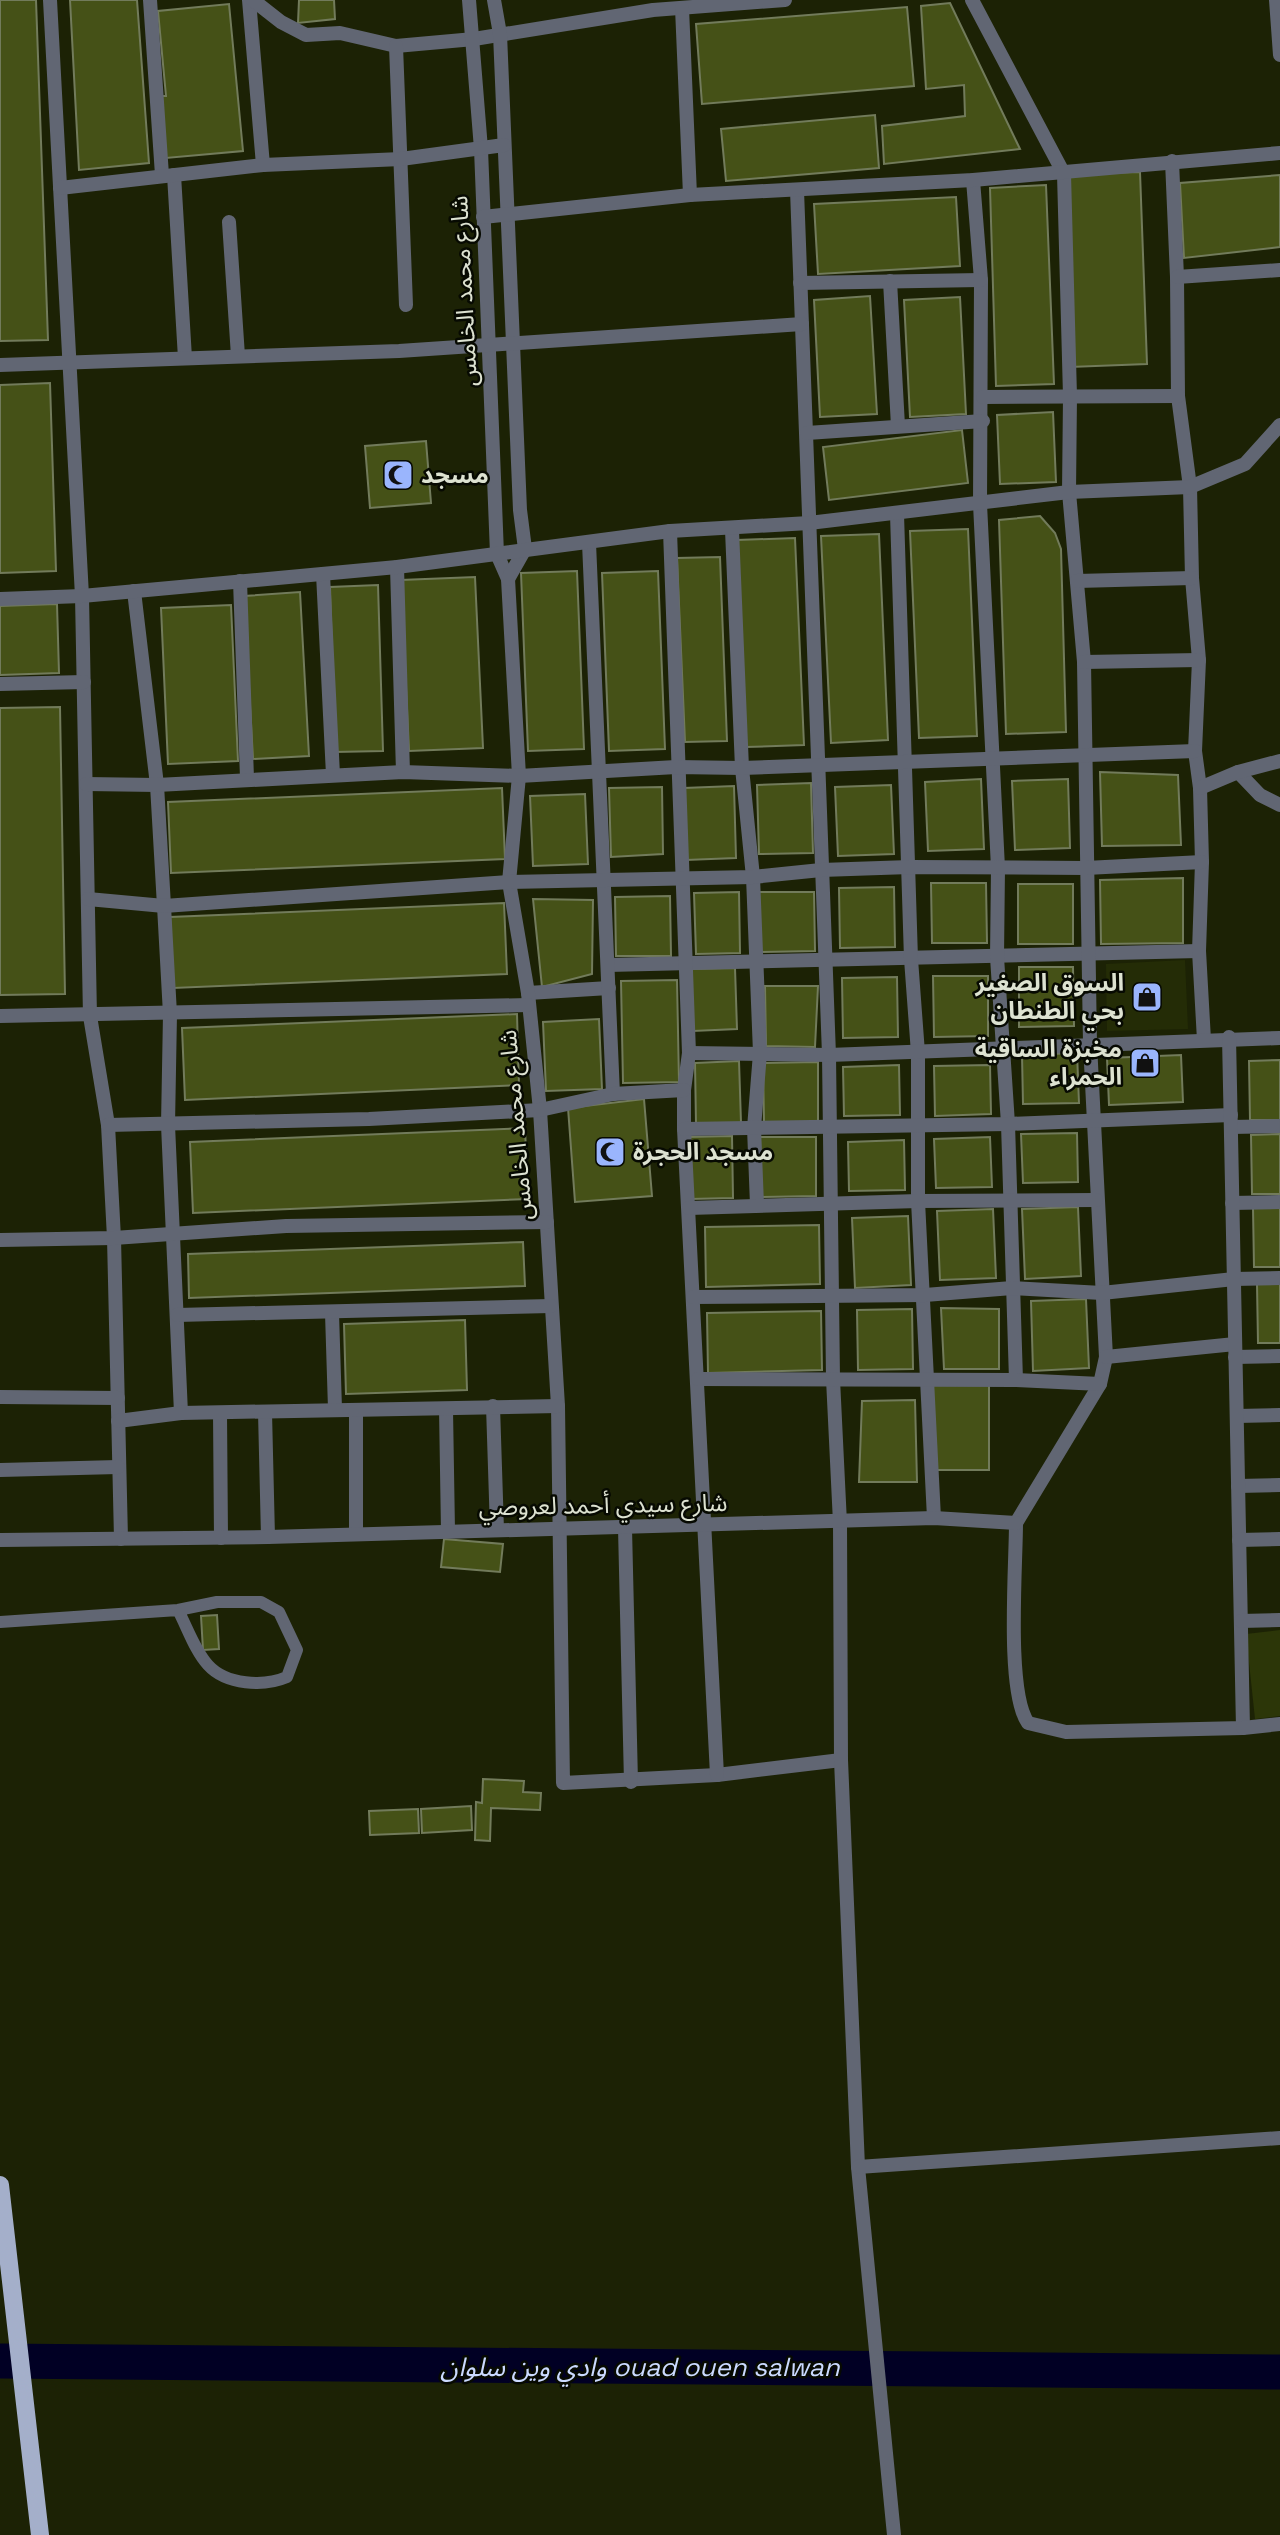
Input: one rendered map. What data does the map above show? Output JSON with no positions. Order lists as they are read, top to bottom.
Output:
{
  "streets": {
    "street": ["شارع محمد الخامس", "شارع سيدي أحمد لعروصي"]
  },
  "crossings": [
    ["شارع محمد الخامس", "شارع سيدي أحمد لعروصي"]
  ],
  "water": ["وادي وين سلوان ouad ouen salwan"],
  "places": {
    "mosque": ["مسجد", "مسجد الحجرة"],
    "shop": ["السوق الصغير بحي الطنطان", "مخبزة الساقية الحمراء"]
  }
}
